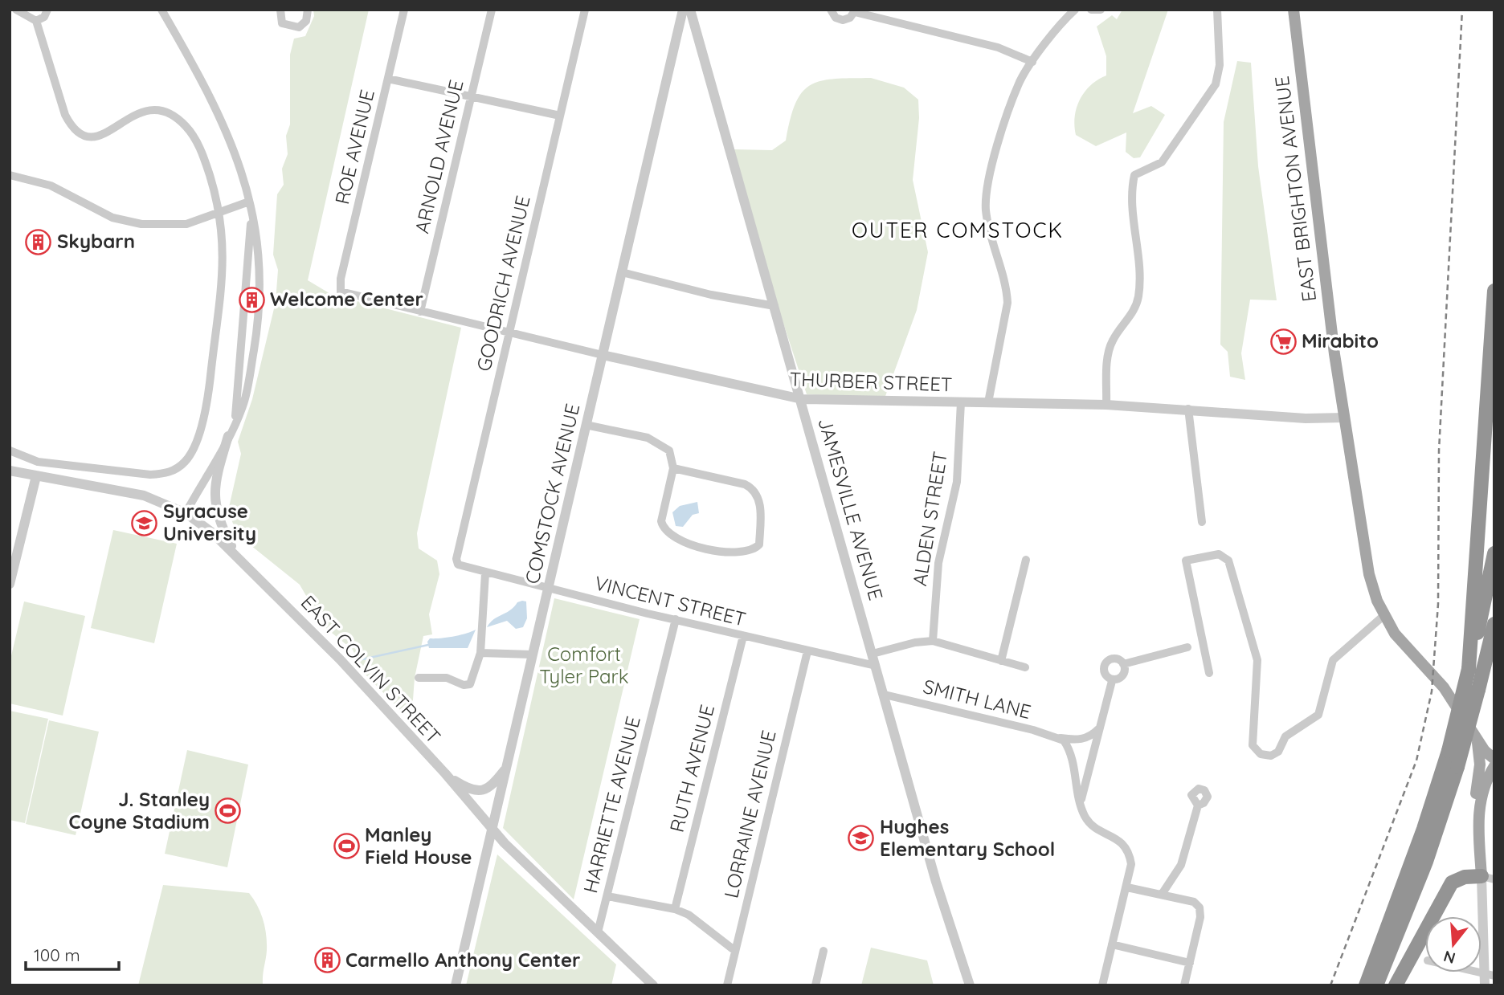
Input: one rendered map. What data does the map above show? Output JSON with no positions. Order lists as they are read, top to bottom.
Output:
{
  "streets": {
    "main road": ["EAST BRIGHTON AVENUE"],
    "street": [
      "ROE AVENUE",
      "ARNOLD AVENUE",
      "GOODRICH AVENUE",
      "THURBER STREET",
      "COMSTOCK AVENUE",
      "JAMESVILLE AVENUE",
      "ALDEN STREET",
      "VINCENT STREET",
      "EAST COLVIN STREET",
      "SMITH LANE",
      "RUTH AVENUE",
      "HARRIETTE AVENUE",
      "LORRAINE AVENUE"
    ]
  },
  "crossings": [
    ["ROE AVENUE", "THURBER STREET"],
    ["ARNOLD AVENUE", "THURBER STREET"],
    ["EAST BRIGHTON AVENUE", "THURBER STREET"],
    ["GOODRICH AVENUE", "THURBER STREET"],
    ["GOODRICH AVENUE", "VINCENT STREET"],
    ["THURBER STREET", "COMSTOCK AVENUE"],
    ["THURBER STREET", "JAMESVILLE AVENUE"],
    ["THURBER STREET", "ALDEN STREET"],
    ["COMSTOCK AVENUE", "VINCENT STREET"],
    ["COMSTOCK AVENUE", "EAST COLVIN STREET"],
    ["JAMESVILLE AVENUE", "VINCENT STREET"],
    ["JAMESVILLE AVENUE", "SMITH LANE"],
    ["VINCENT STREET", "RUTH AVENUE"],
    ["VINCENT STREET", "HARRIETTE AVENUE"],
    ["VINCENT STREET", "LORRAINE AVENUE"],
    ["EAST COLVIN STREET", "HARRIETTE AVENUE"]
  ],
  "districts": ["OUTER COMSTOCK"],
  "parks": ["Comfort Tyler Park"],
  "places": {
    "building": ["Skybarn", "Welcome Center", "Carmello Anthony Center"],
    "supermarket": ["Mirabito"],
    "school or university": ["Syracuse University", "Hughes Elementary School"],
    "sports": ["J. Stanley Coyne Stadium", "Manley Field House"]
  },
  "scale_bar": "100 m",
  "north": "bottom"
}
